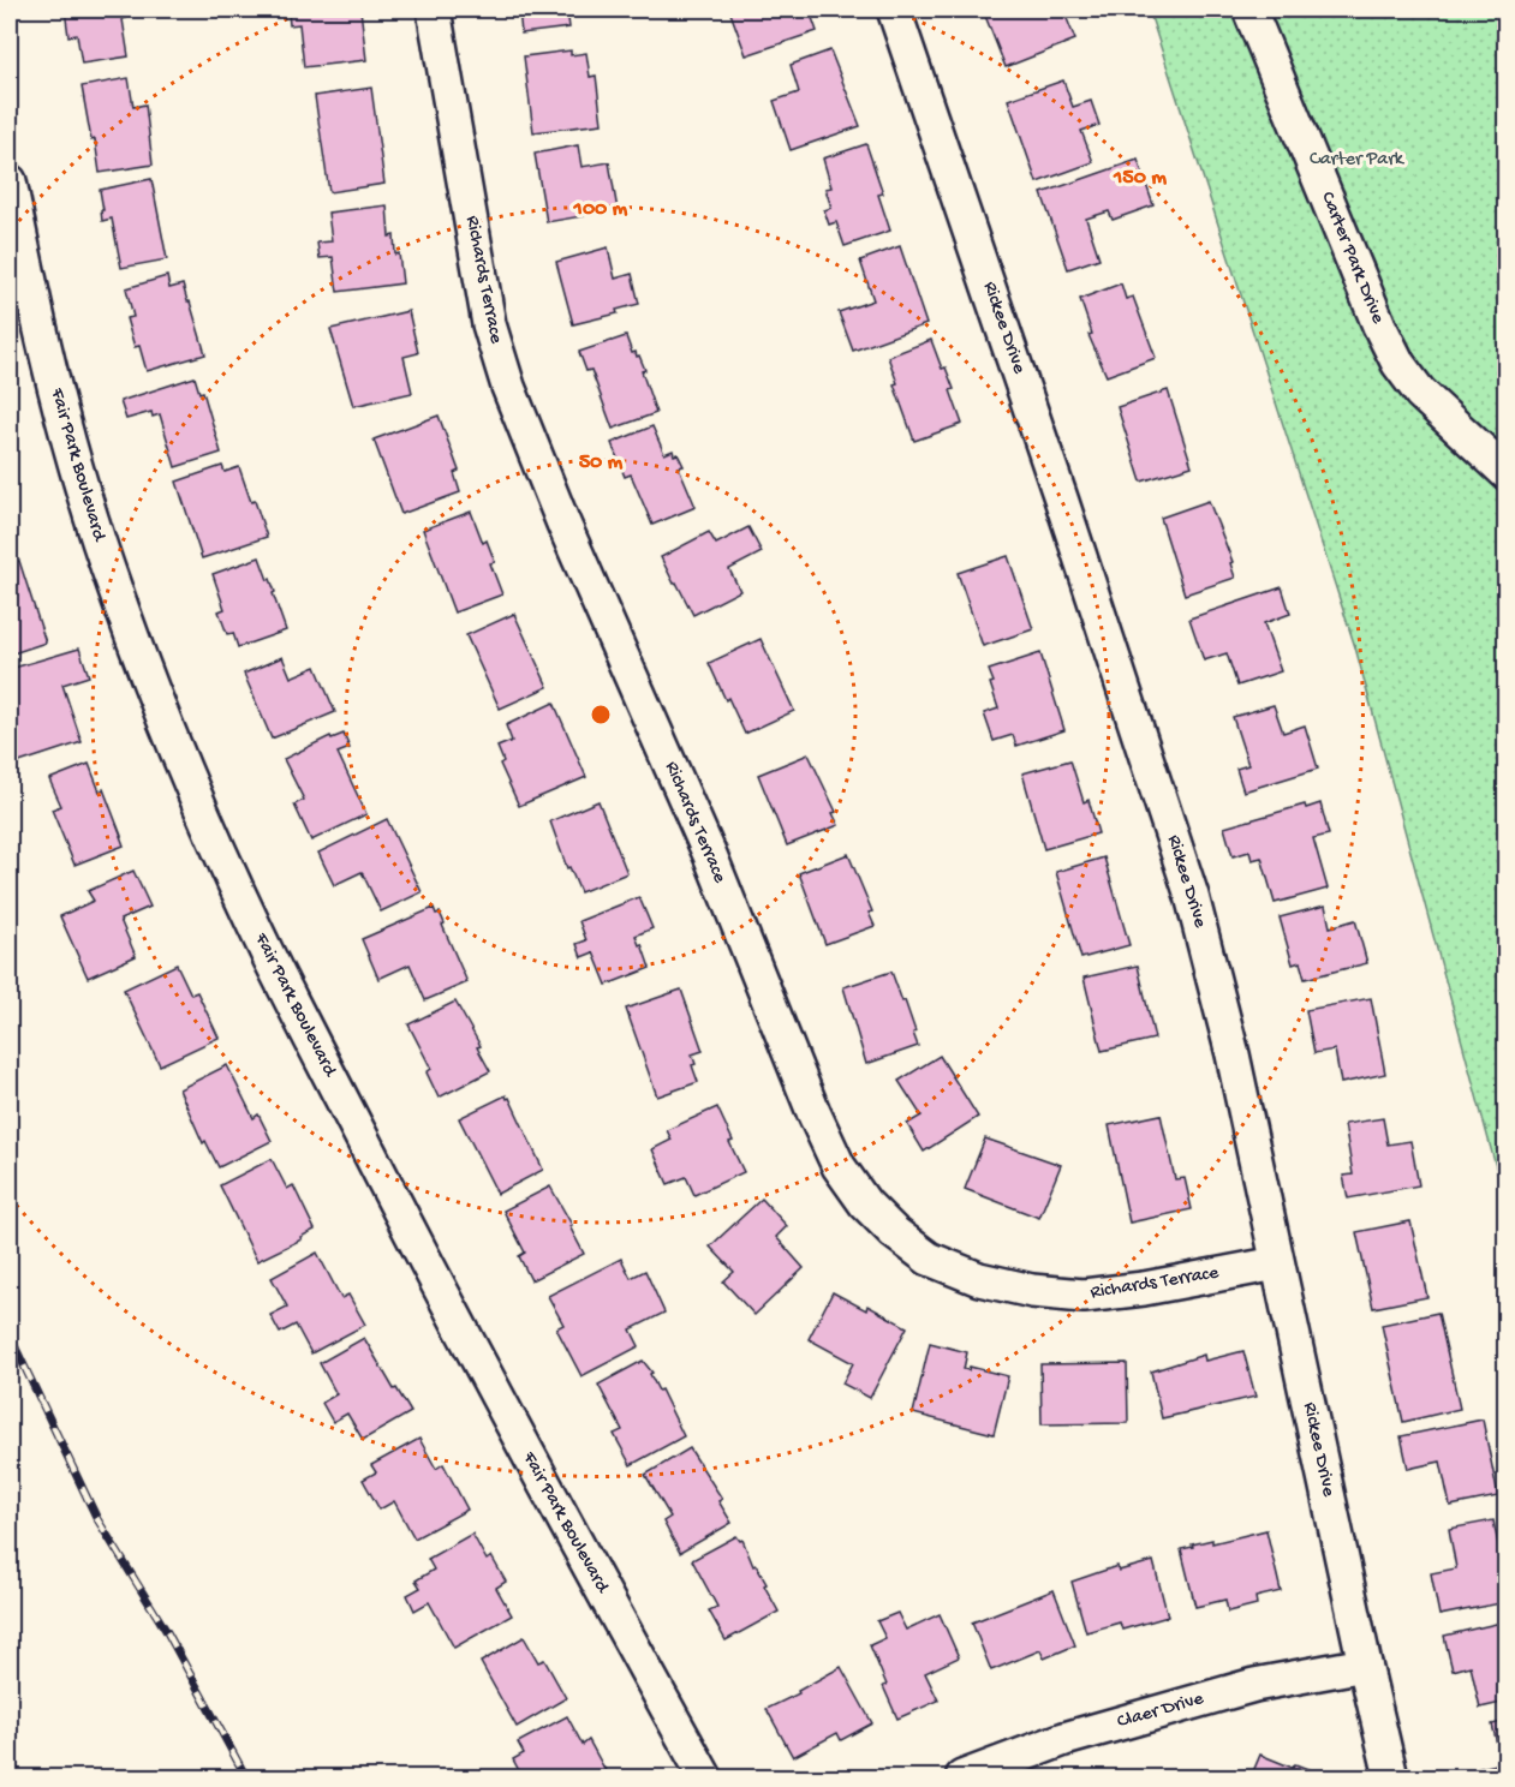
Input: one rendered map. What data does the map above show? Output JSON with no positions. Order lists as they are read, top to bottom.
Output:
{
  "streets": {
    "street": [
      "Carter Park Drive",
      "Richards Terrace",
      "Rickee Drive",
      "Fair Park Boulevard",
      "Claer Drive"
    ]
  },
  "crossings": [
    ["Richards Terrace", "Rickee Drive"],
    ["Rickee Drive", "Claer Drive"]
  ],
  "parks": ["Carter Park"],
  "rings": ["150 m", "100 m", "50 m"]
}
